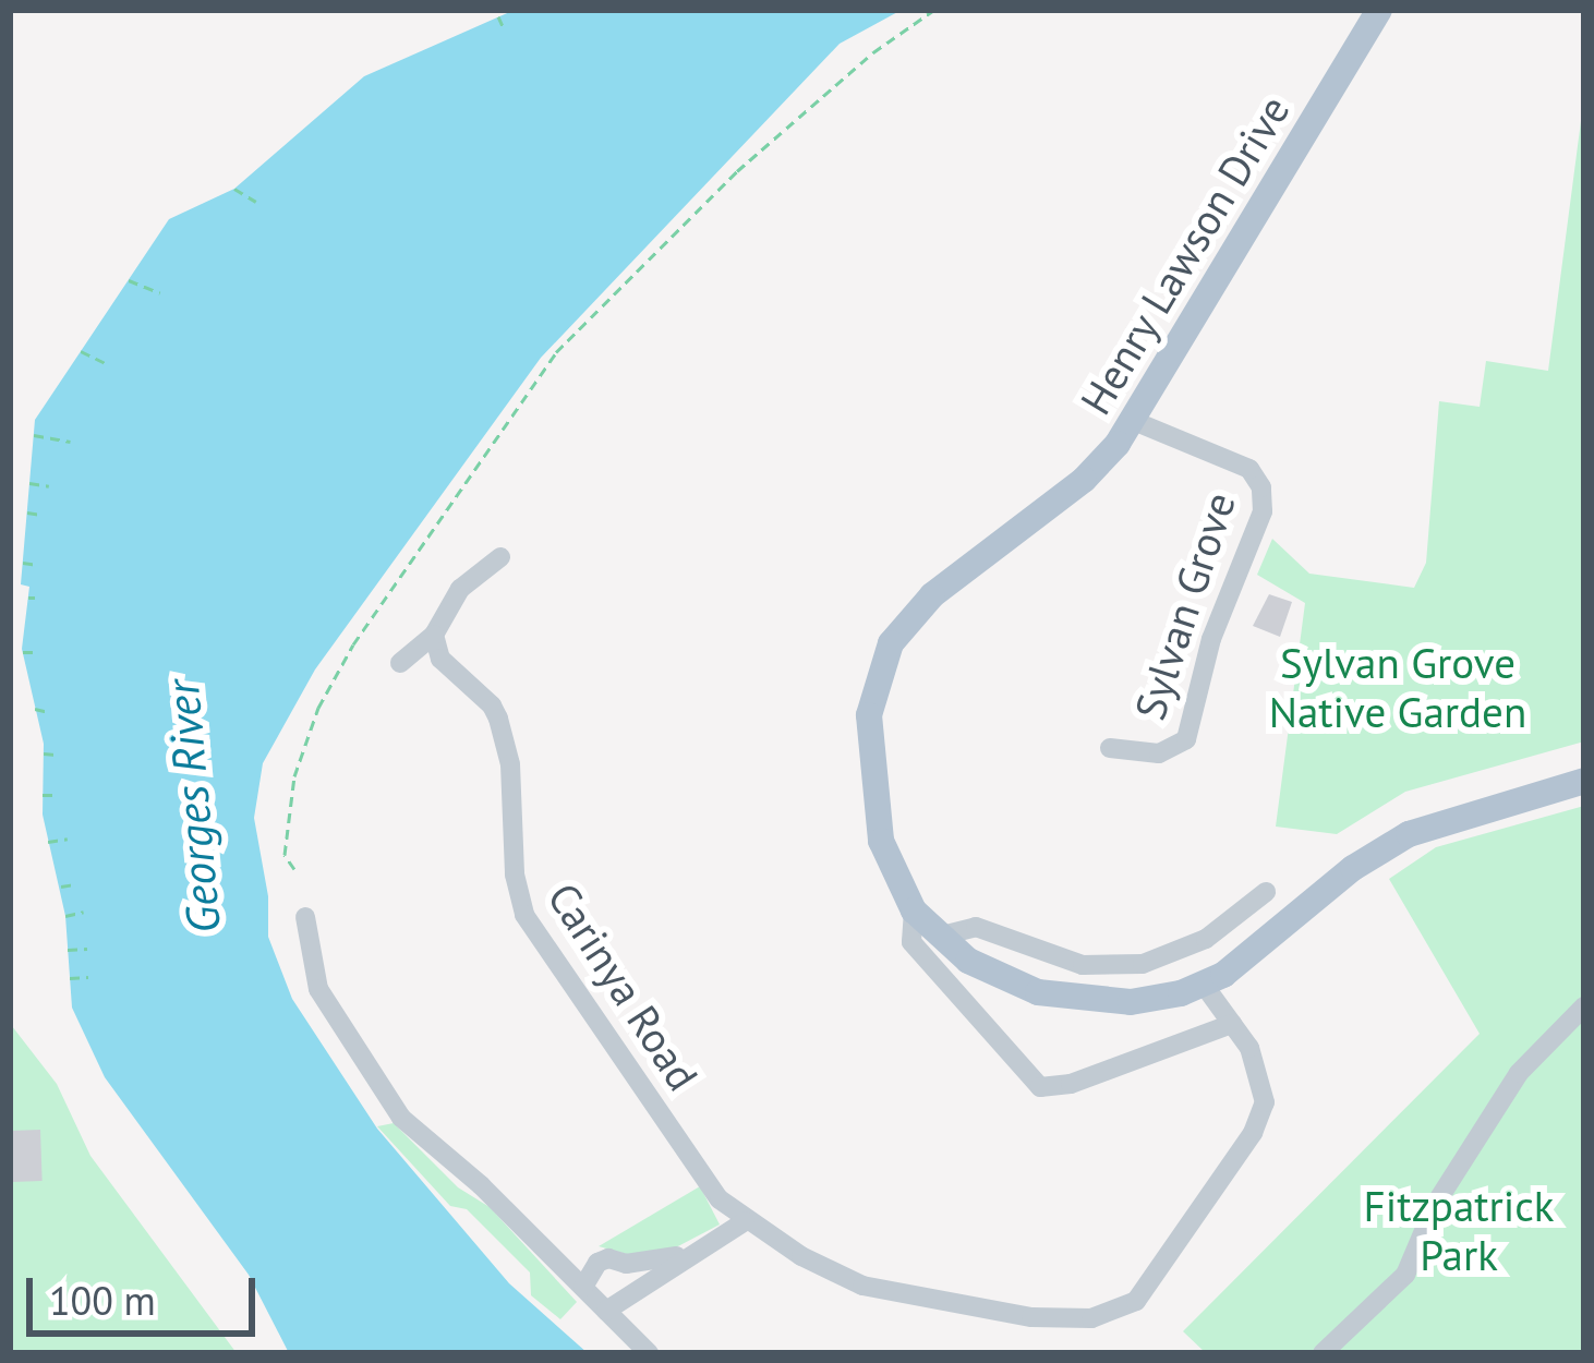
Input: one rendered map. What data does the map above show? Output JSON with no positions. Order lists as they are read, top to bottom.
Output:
{
  "streets": {
    "main road": ["Henry Lawson Drive"],
    "street": ["Sylvan Grove", "Carinya Road"]
  },
  "crossings": [
    ["Henry Lawson Drive", "Sylvan Grove"],
    ["Henry Lawson Drive", "Carinya Road"]
  ],
  "water": ["Georges River"],
  "parks": ["Sylvan Grove Native Garden", "Fitzpatrick Park"],
  "scale_bar": "100 m"
}
